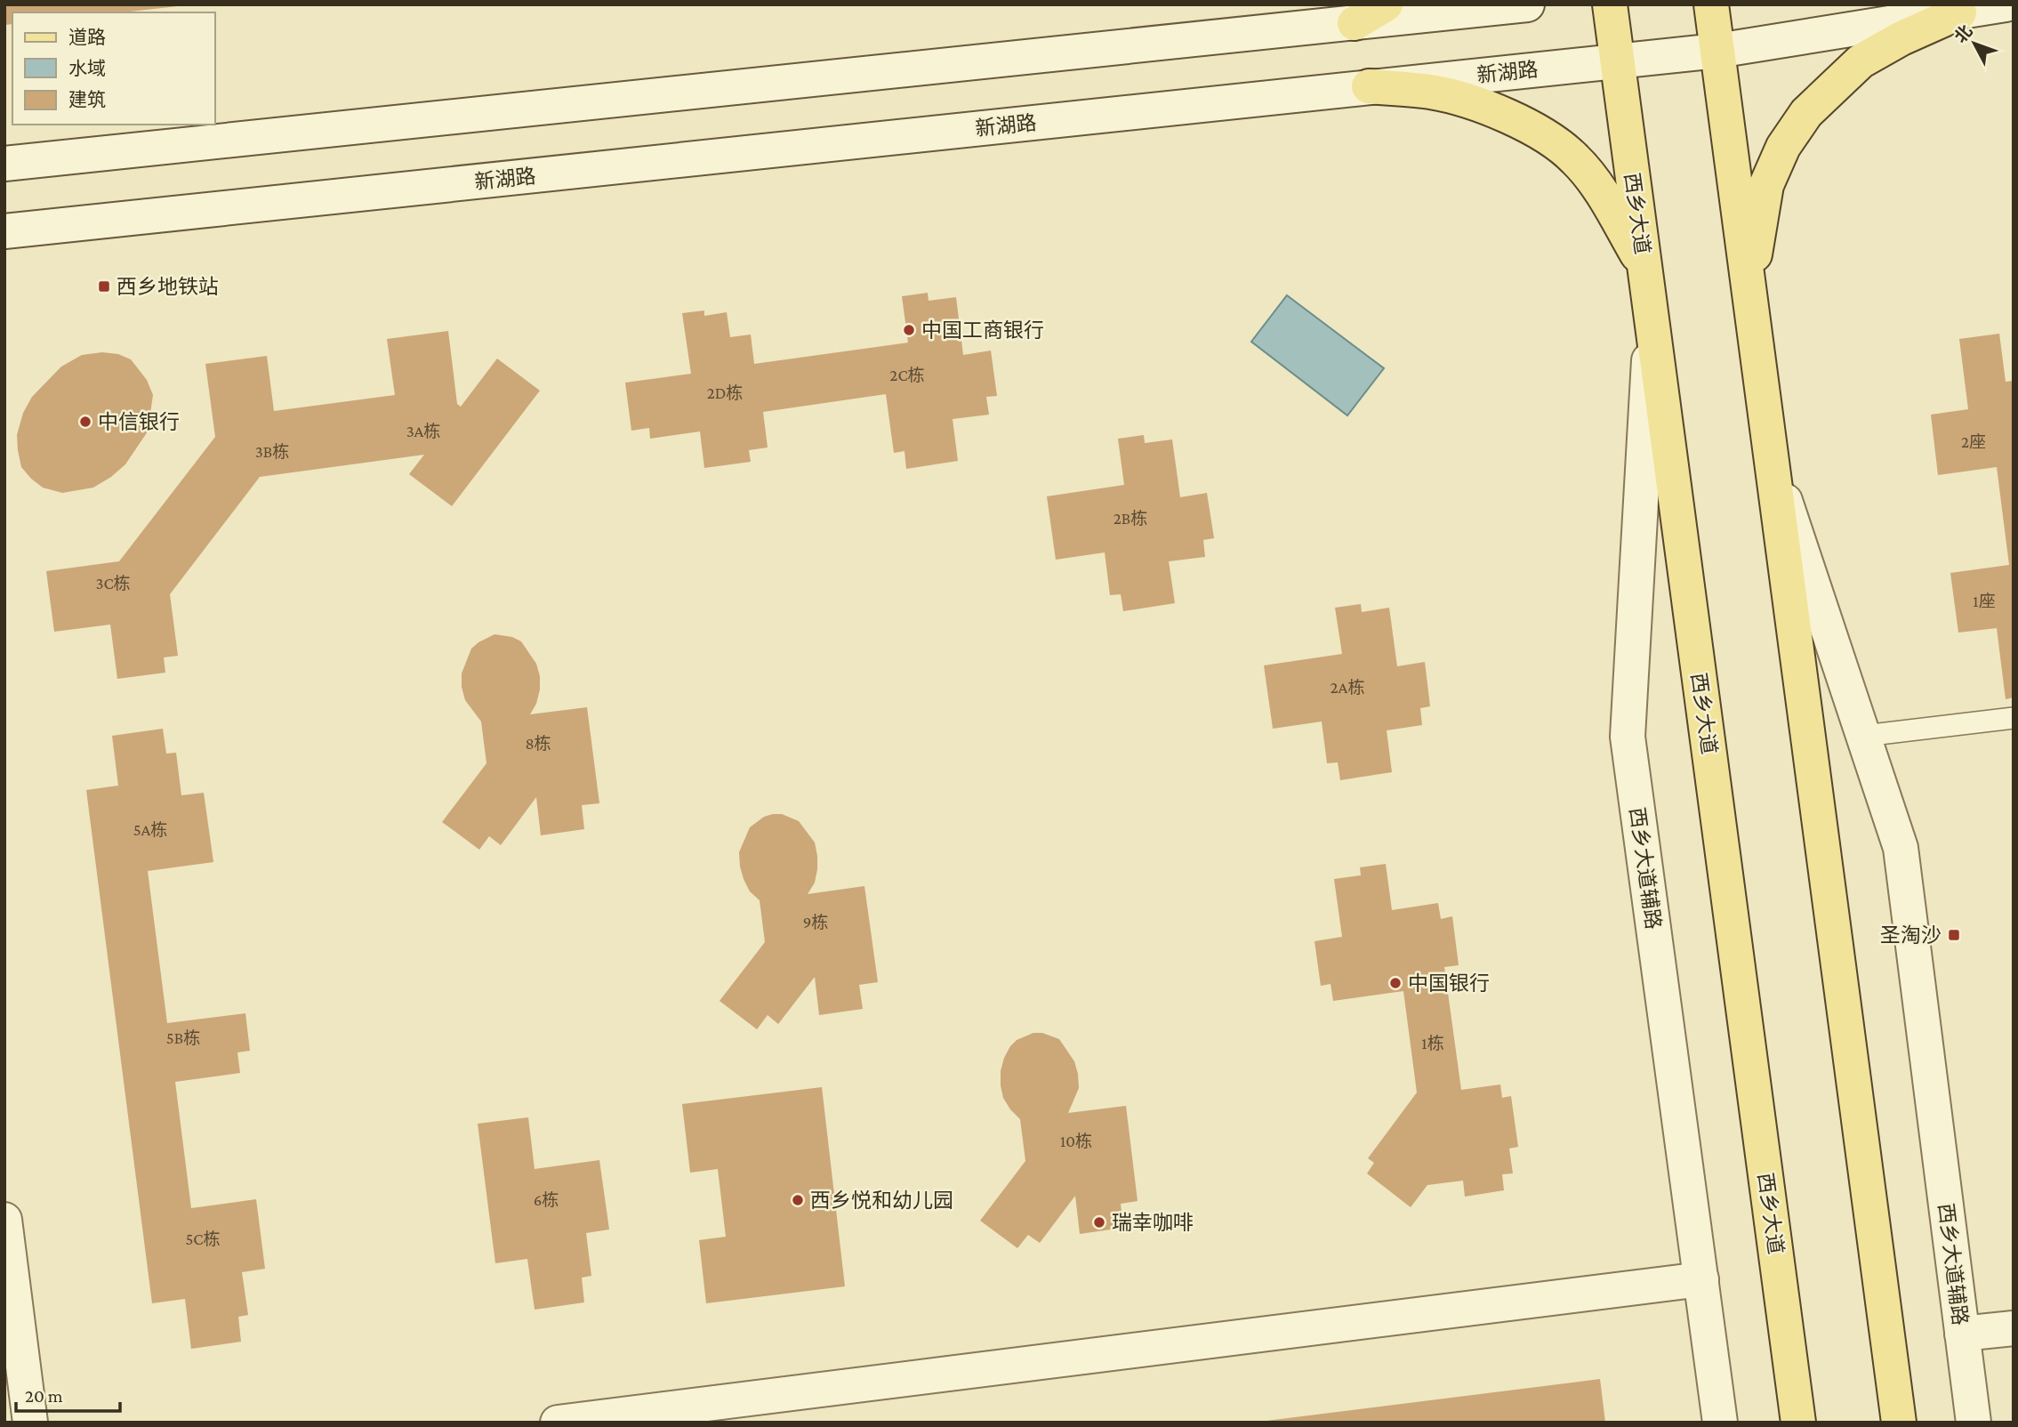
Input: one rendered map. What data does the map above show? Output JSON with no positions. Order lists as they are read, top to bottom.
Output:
{
  "streets": {
    "main road": ["新湖路", "西乡大道", "西乡大道辅路"]
  },
  "crossings": [
    ["新湖路", "西乡大道"],
    ["西乡大道", "西乡大道辅路"]
  ],
  "places": {
    "transit": ["西乡地铁站", "圣淘沙"],
    "other": [
      "中国工商银行",
      "中信银行",
      "中国银行",
      "西乡悦和幼儿园",
      "瑞幸咖啡"
    ]
  },
  "house_numbers": [
    "2C栋",
    "2D栋",
    "3A栋",
    "2座",
    "3B栋",
    "2B栋",
    "3C栋",
    "1座",
    "2A栋",
    "8栋",
    "5A栋",
    "9栋",
    "5B栋",
    "1栋",
    "10栋",
    "6栋",
    "5C栋"
  ],
  "legend": ["道路", "水域", "建筑"],
  "scale_bar": "20 m",
  "north": "top left"
}
